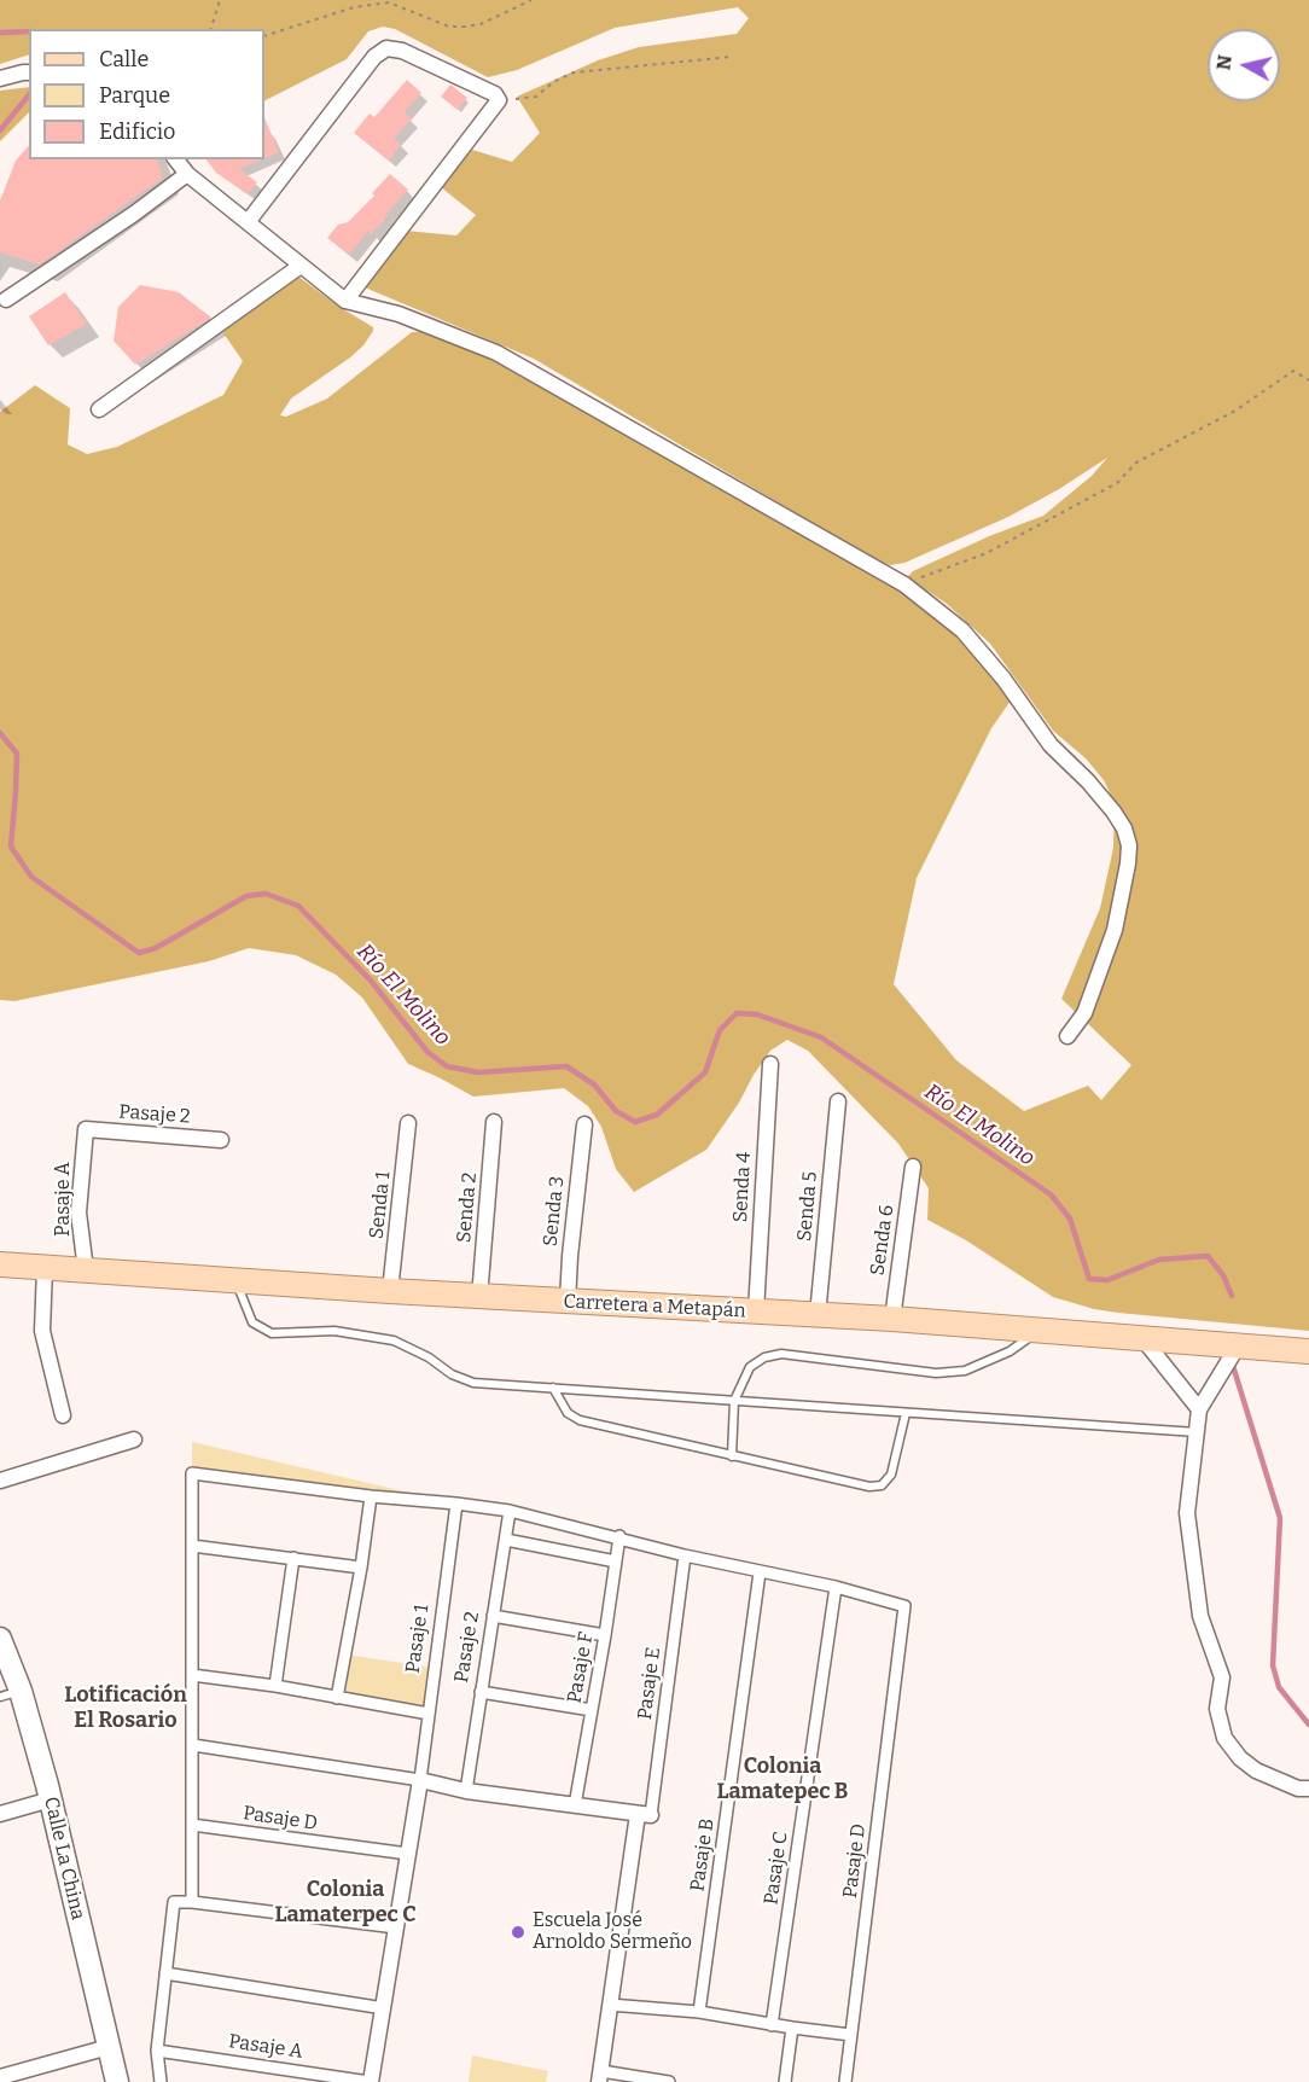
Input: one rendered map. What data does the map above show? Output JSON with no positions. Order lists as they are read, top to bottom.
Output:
{
  "streets": {
    "main road": ["Carretera a Metapán", "Calle La China"],
    "street": [
      "Pasaje 2",
      "Senda 4",
      "Pasaje A",
      "Senda 1",
      "Senda 5",
      "Senda 2",
      "Senda 3",
      "Senda 6",
      "Pasaje 1",
      "Pasaje F",
      "Pasaje E",
      "Pasaje D",
      "Pasaje B",
      "Pasaje C"
    ]
  },
  "crossings": [
    ["Pasaje 2", "Pasaje A"],
    ["Senda 4", "Carretera a Metapán"],
    ["Pasaje A", "Carretera a Metapán"],
    ["Senda 1", "Carretera a Metapán"],
    ["Senda 5", "Carretera a Metapán"],
    ["Senda 2", "Carretera a Metapán"],
    ["Senda 3", "Carretera a Metapán"],
    ["Senda 6", "Carretera a Metapán"],
    ["Pasaje D", "Pasaje C"]
  ],
  "districts": ["Lotificación El Rosario", "Colonia Lamatepec B", "Colonia Lamaterpec C"],
  "water": ["Río El Molino"],
  "places": ["Escuela José Arnoldo Sermeño"],
  "legend": ["Calle", "Parque", "Edificio"],
  "north": "left"
}
